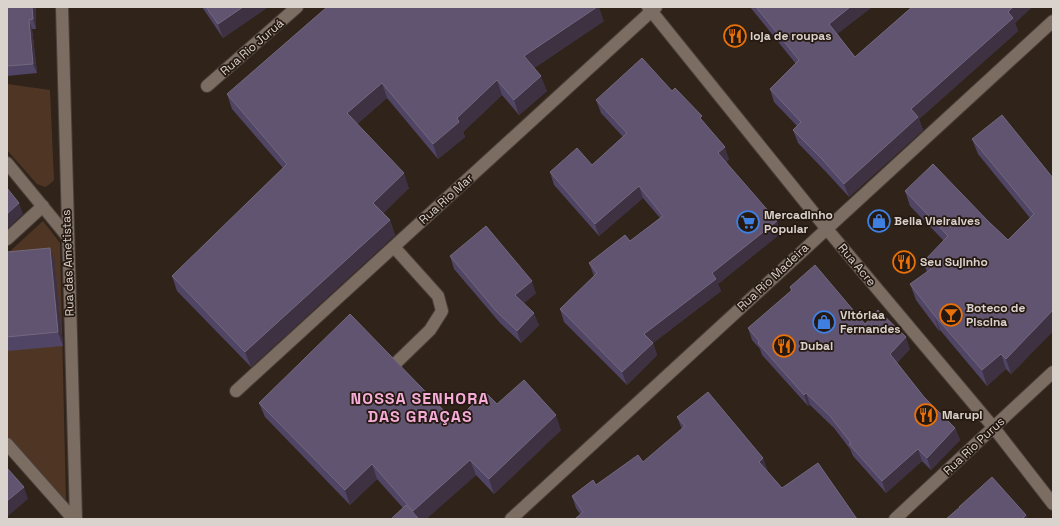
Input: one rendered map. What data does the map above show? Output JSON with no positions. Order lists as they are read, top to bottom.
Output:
{
  "streets": {
    "street": [
      "Rua Rio Juruá",
      "Rua Rio Mar",
      "Rua das Ametistas",
      "Rua Acre",
      "Rua Rio Madeira",
      "Rua Rio Purus"
    ]
  },
  "crossings": [
    ["Rua Rio Mar", "Rua Acre"],
    ["Rua Acre", "Rua Rio Madeira"],
    ["Rua Acre", "Rua Rio Purus"]
  ],
  "districts": ["NOSSA SENHORA DAS GRAÇAS"],
  "places": {
    "restaurant": [
      "loja de roupas",
      "Seu Sujinho",
      "Dubai",
      "Marupi"
    ],
    "shop": ["Bella Vieiralves", "Vitóriaa Fernandes"],
    "supermarket": ["Mercadinho Popular"],
    "bar": ["Boteco de Piscina"]
  }
}
